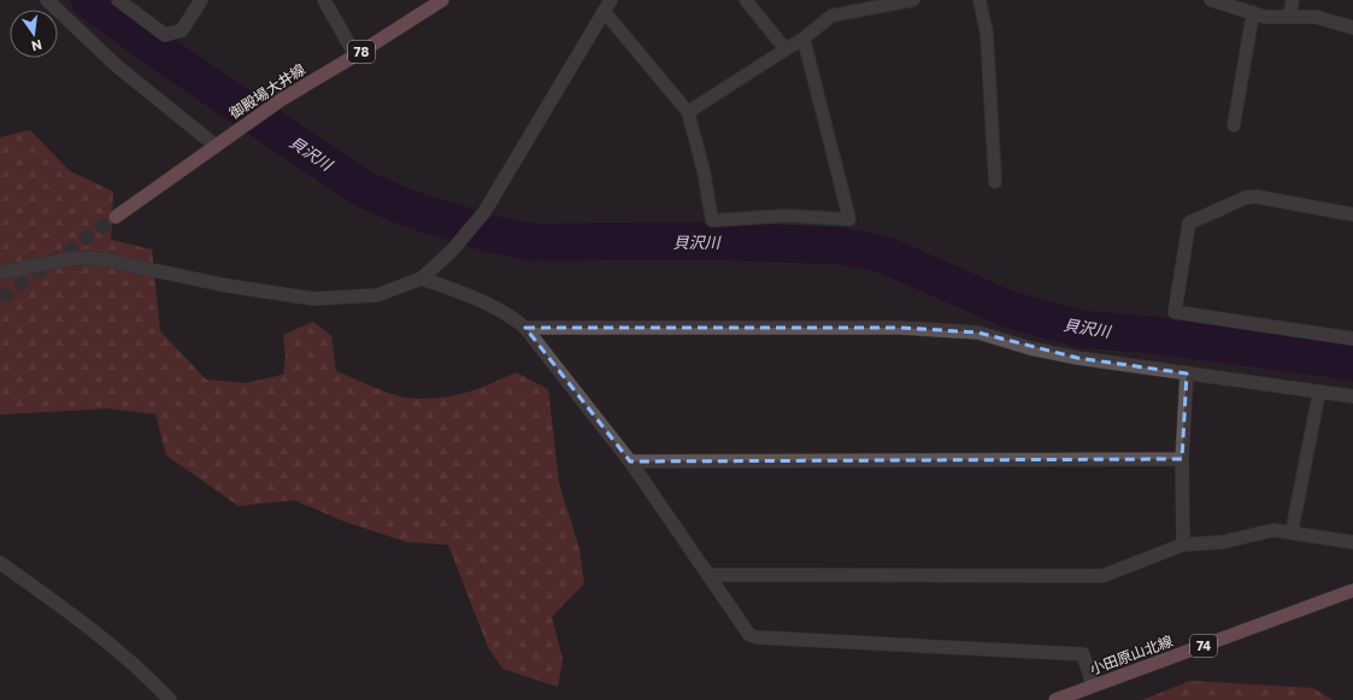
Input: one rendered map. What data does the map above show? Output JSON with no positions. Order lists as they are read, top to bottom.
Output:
{
  "streets": {
    "main road": [
      "78",
      "御殿場大井線",
      "74",
      "小田原山北線"
    ]
  },
  "water": ["貝沢川"],
  "north": "bottom"
}
